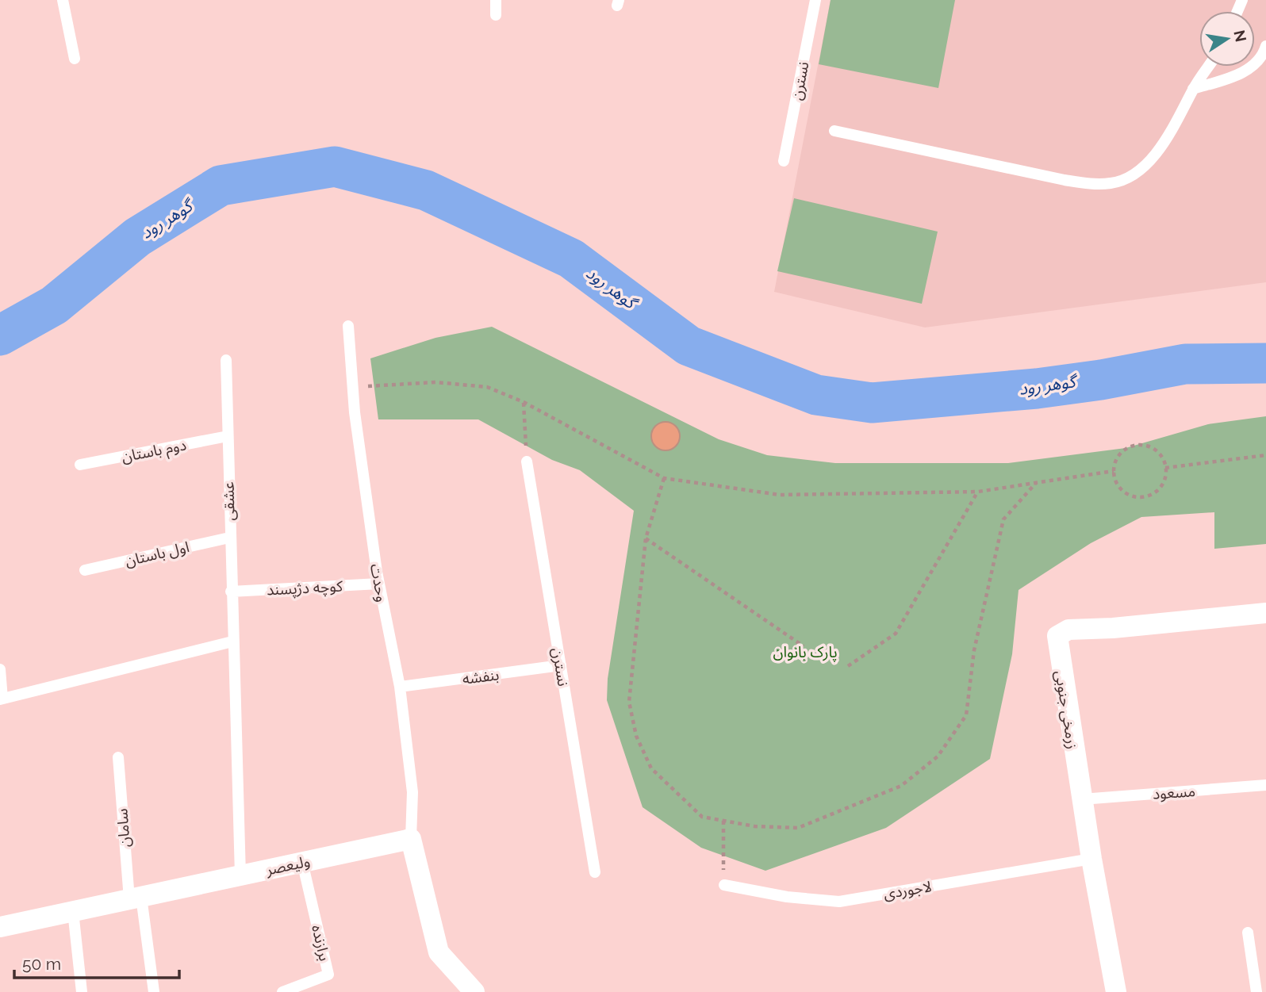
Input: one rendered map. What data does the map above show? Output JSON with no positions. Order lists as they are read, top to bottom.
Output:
{
  "streets": {
    "street": ["زرمخی جنوبی", "ولیعصر"],
    "lane": [
      "نسترن",
      "دوم باستان",
      "عشقی",
      "اول باستان",
      "وحدت",
      "کوچه دژپسند",
      "بنفشه",
      "مسعود",
      "سامان",
      "لاجوردی",
      "برازنده"
    ]
  },
  "crossings": [
    ["نسترن", "بنفشه"],
    ["دوم باستان", "عشقی"],
    ["عشقی", "اول باستان"],
    ["عشقی", "کوچه دژپسند"],
    ["عشقی", "ولیعصر"],
    ["وحدت", "کوچه دژپسند"],
    ["وحدت", "بنفشه"],
    ["وحدت", "ولیعصر"],
    ["زرمخی جنوبی", "مسعود"],
    ["زرمخی جنوبی", "لاجوردی"],
    ["سامان", "ولیعصر"],
    ["ولیعصر", "برازنده"]
  ],
  "water": ["گوهر رود"],
  "parks": ["پارک بانوان"],
  "scale_bar": "50 m",
  "north": "right"
}
